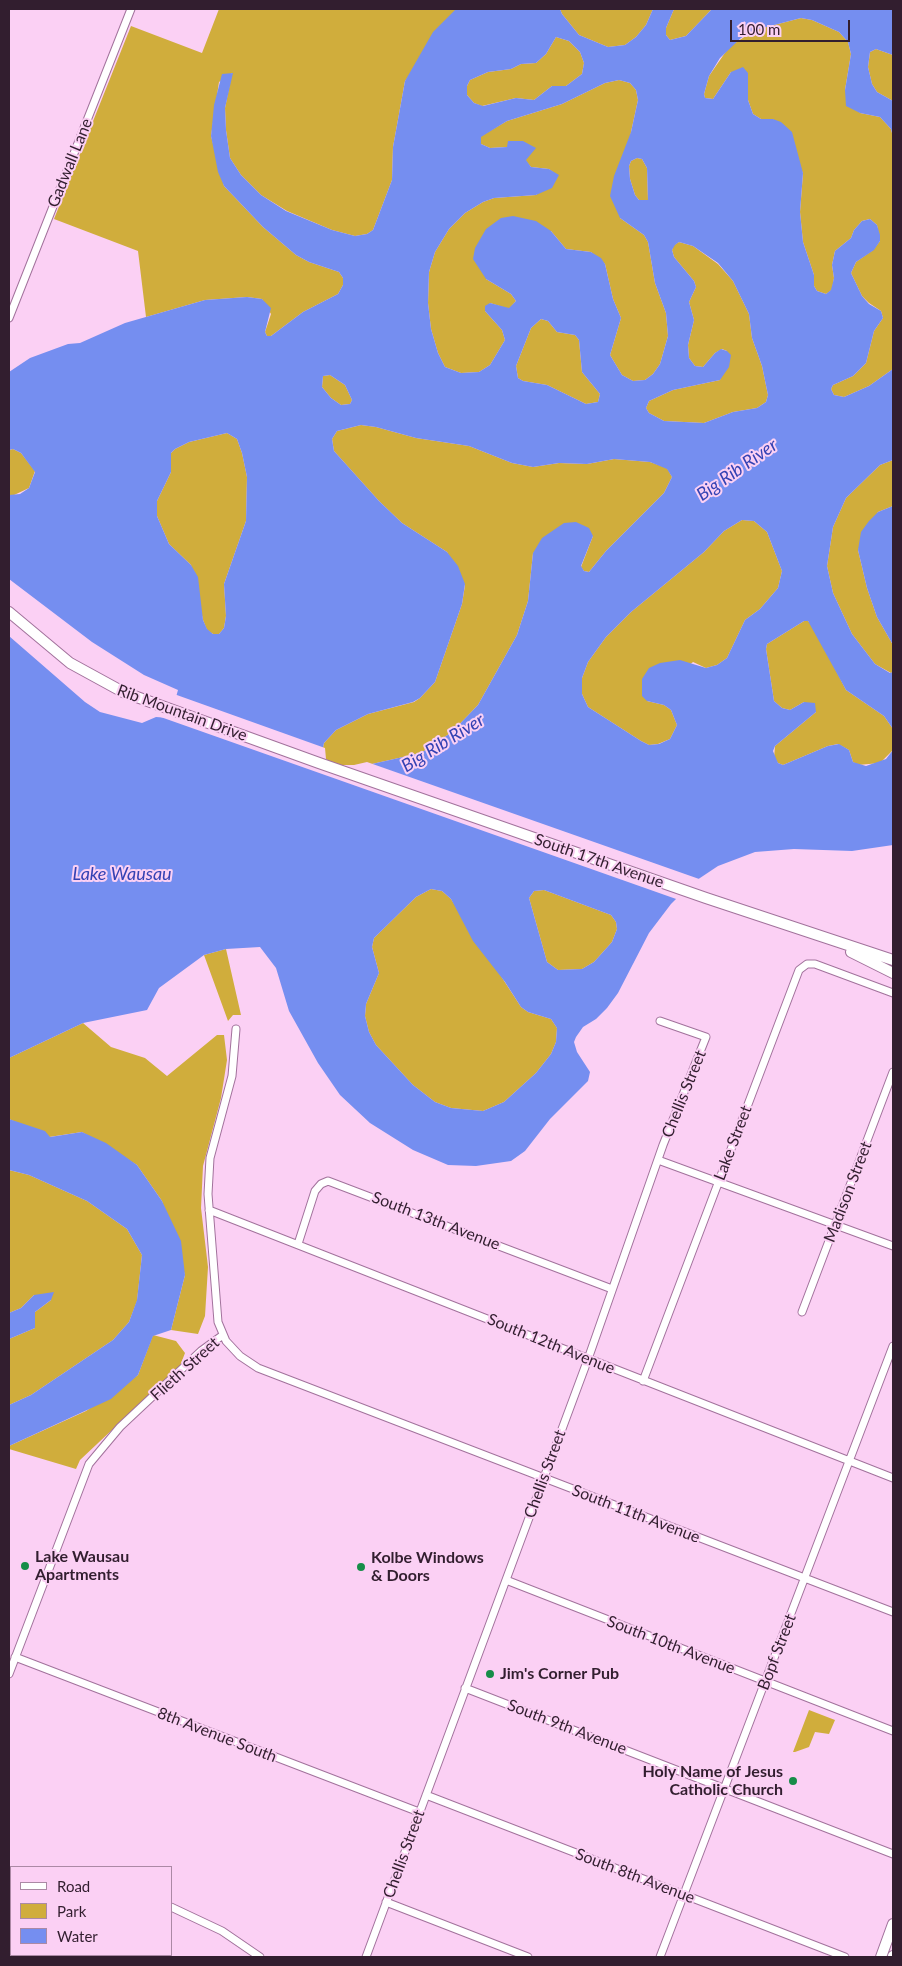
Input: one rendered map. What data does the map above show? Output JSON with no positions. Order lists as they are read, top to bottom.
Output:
{
  "streets": {
    "main road": ["Rib Mountain Drive", "South 17th Avenue"],
    "street": [
      "Gadwall Lane",
      "Chellis Street",
      "Lake Street",
      "Madison Street",
      "South 13th Avenue",
      "South 12th Avenue",
      "Flieth Street",
      "South 11th Avenue",
      "South 10th Avenue",
      "Bopf Street",
      "South 9th Avenue",
      "8th Avenue South",
      "South 8th Avenue"
    ]
  },
  "crossings": [
    ["Rib Mountain Drive", "South 17th Avenue"],
    ["Chellis Street", "South 13th Avenue"],
    ["Chellis Street", "South 12th Avenue"],
    ["Chellis Street", "South 11th Avenue"],
    ["Chellis Street", "South 10th Avenue"],
    ["Chellis Street", "South 9th Avenue"],
    ["Chellis Street", "8th Avenue South"],
    ["Chellis Street", "South 8th Avenue"],
    ["Lake Street", "South 12th Avenue"],
    ["South 13th Avenue", "South 12th Avenue"],
    ["South 12th Avenue", "Flieth Street"],
    ["South 12th Avenue", "Bopf Street"],
    ["Flieth Street", "South 11th Avenue"],
    ["Flieth Street", "8th Avenue South"],
    ["South 11th Avenue", "Bopf Street"],
    ["South 10th Avenue", "Bopf Street"],
    ["Bopf Street", "South 9th Avenue"],
    ["Bopf Street", "South 8th Avenue"]
  ],
  "water": ["Big Rib River", "Lake Wausau"],
  "places": [
    "Lake Wausau Apartments",
    "Kolbe Windows & Doors",
    "Jim's Corner Pub",
    "Holy Name of Jesus Catholic Church"
  ],
  "legend": ["Road", "Park", "Water"],
  "scale_bar": "100 m"
}
